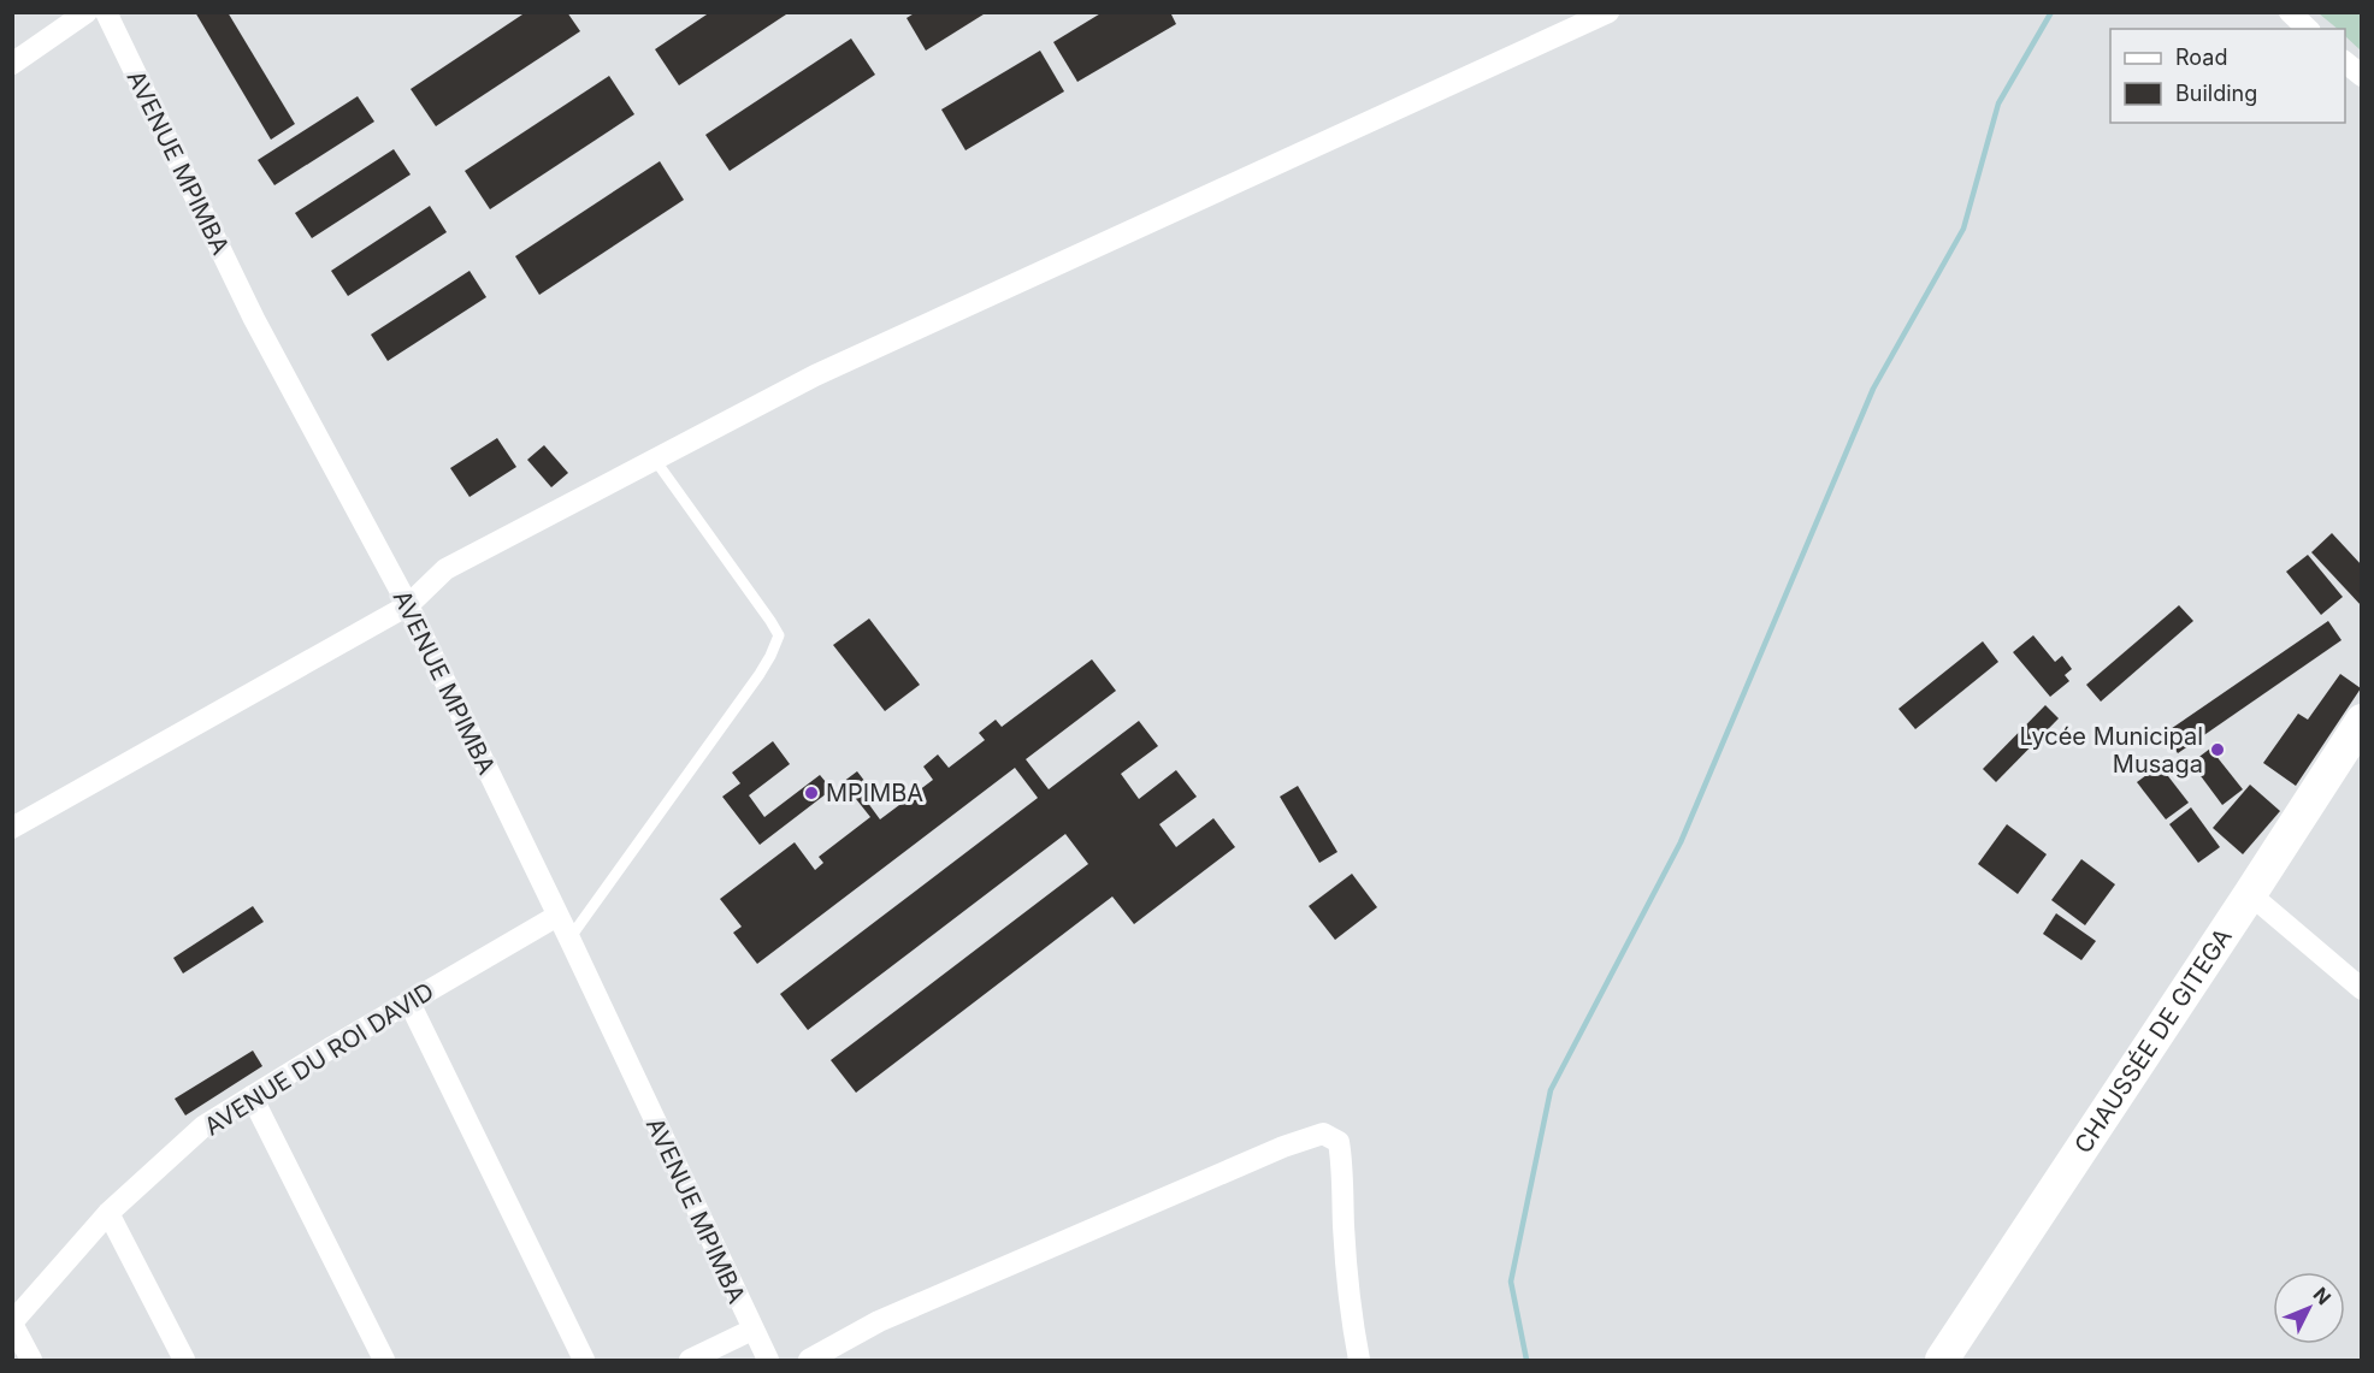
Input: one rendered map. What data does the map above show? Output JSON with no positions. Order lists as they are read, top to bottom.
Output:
{
  "streets": {
    "main road": ["CHAUSSÉE DE GITEGA"],
    "street": ["AVENUE MPIMBA", "AVENUE DU ROI DAVID"]
  },
  "crossings": [
    ["AVENUE MPIMBA", "AVENUE DU ROI DAVID"]
  ],
  "places": ["Lycée Municipal Musaga", "MPIMBA"],
  "legend": ["Road", "Building"],
  "north": "top right"
}
